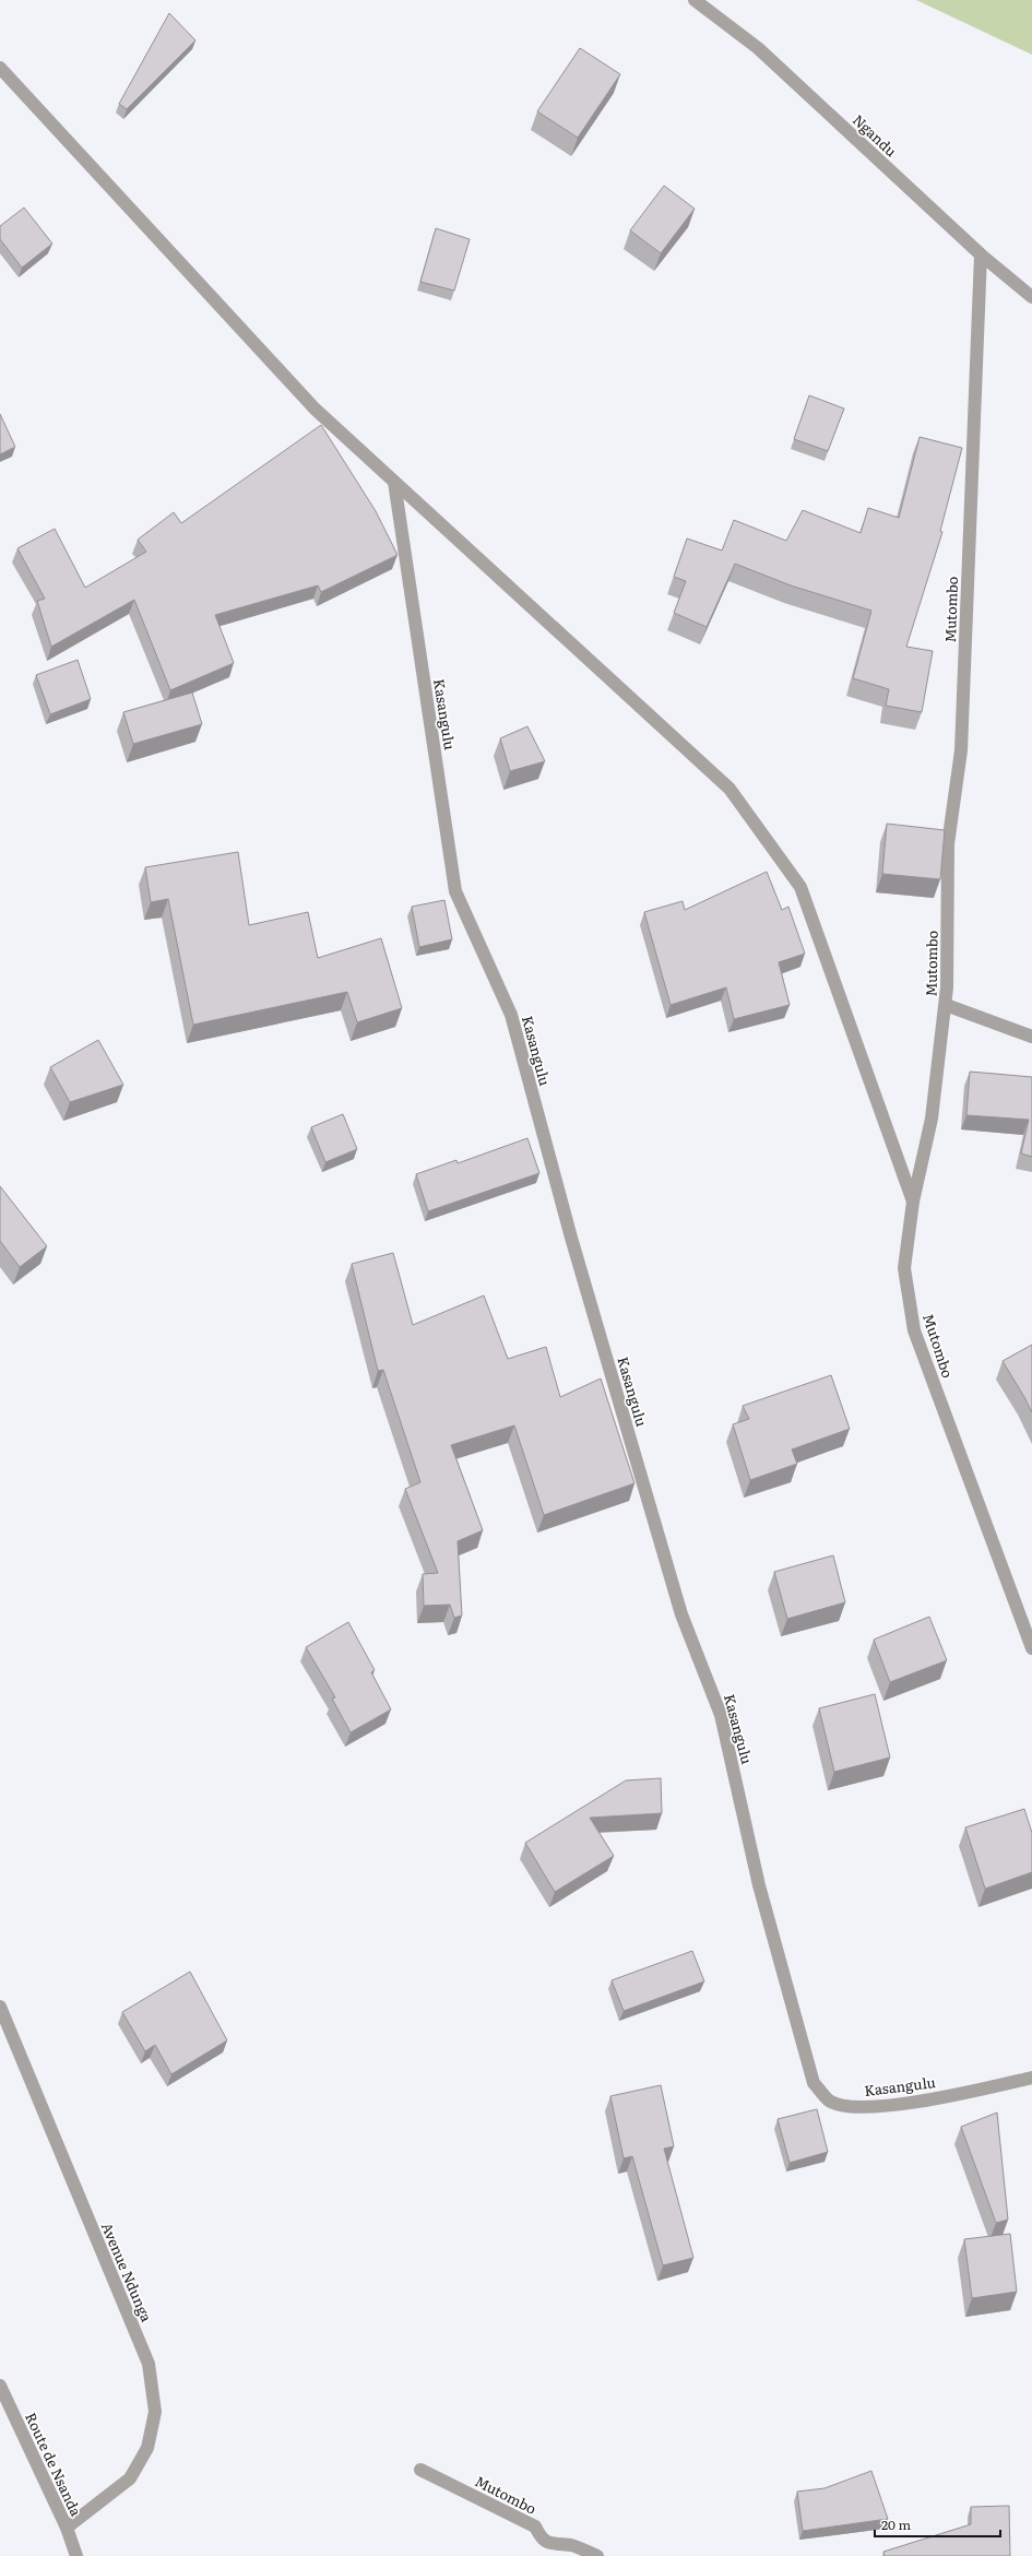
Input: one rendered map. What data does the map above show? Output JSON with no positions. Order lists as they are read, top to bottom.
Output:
{
  "streets": {
    "street": [
      "Ngandu",
      "Mutombo",
      "Kasangulu",
      "Avenue Ndunga",
      "Route de Nsanda"
    ]
  },
  "crossings": [
    ["Ngandu", "Mutombo"],
    ["Avenue Ndunga", "Route de Nsanda"]
  ],
  "scale_bar": "20 m"
}
